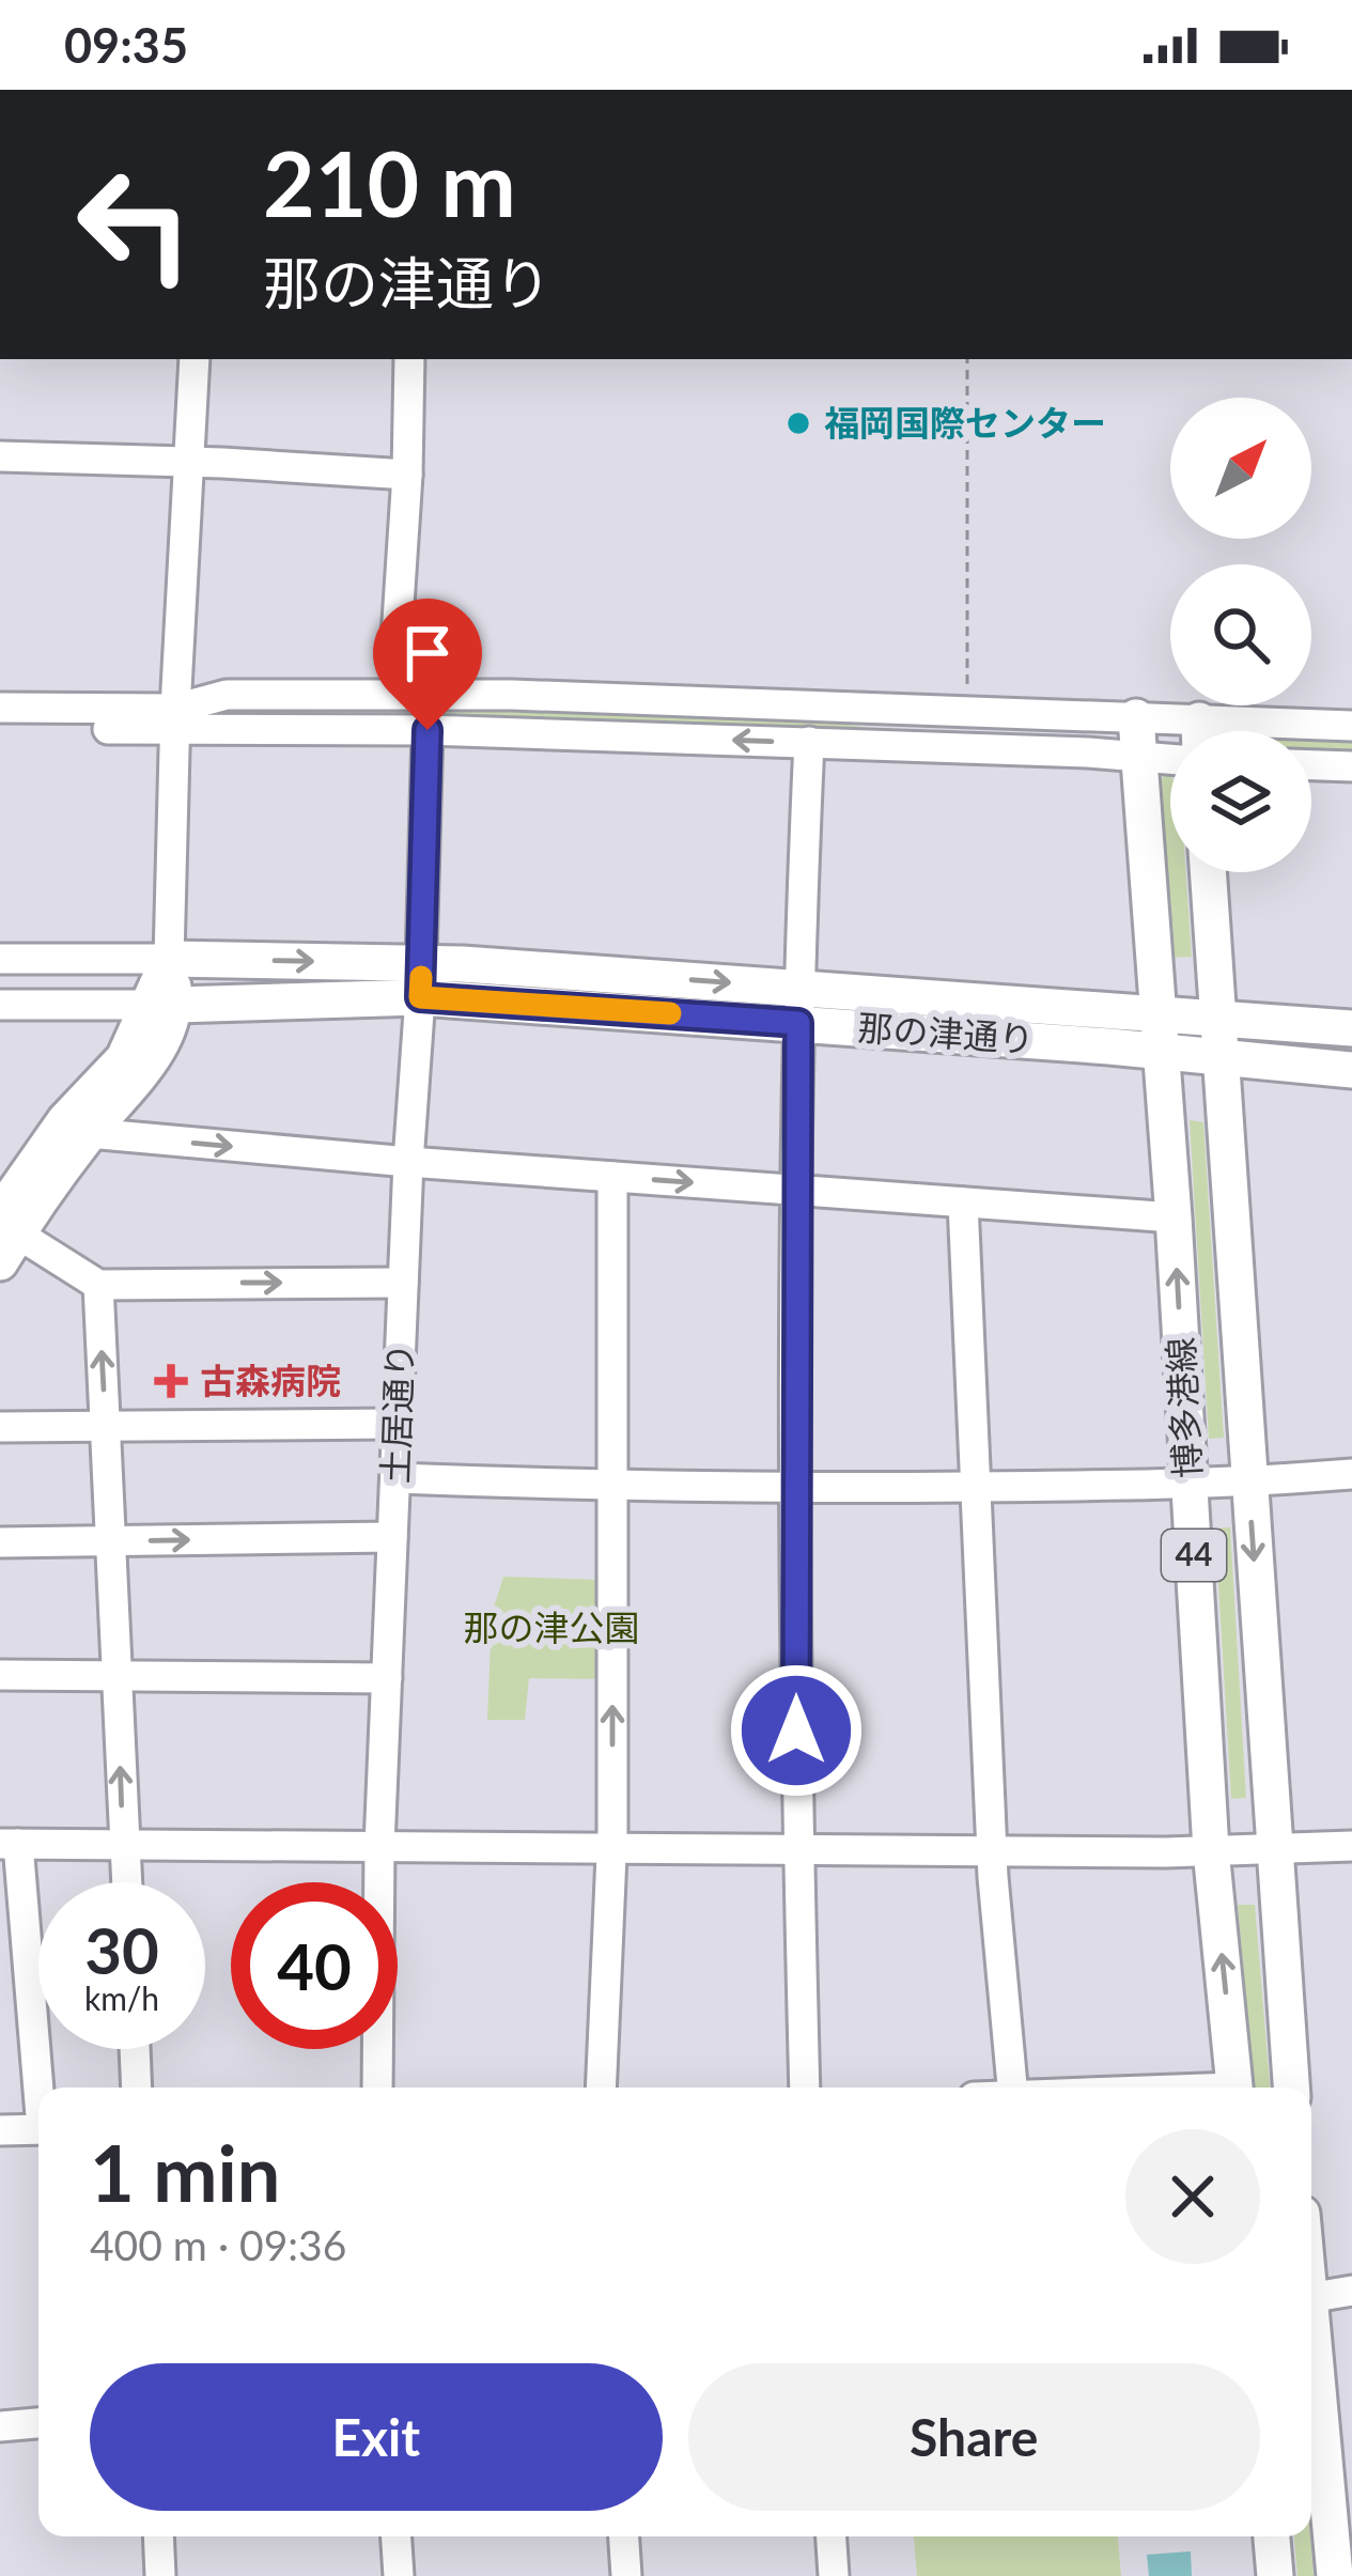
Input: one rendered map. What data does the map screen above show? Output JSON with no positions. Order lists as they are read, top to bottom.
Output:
{
  "streets": {
    "main road": ["那の津通り", "博多港線", "44"],
    "street": ["土居通り"]
  },
  "crossings": [
    ["那の津通り", "博多港線"],
    ["那の津通り", "土居通り"]
  ],
  "parks": ["那の津公園"],
  "places": {
    "other": ["福岡国際センター"],
    "health": ["古森病院"]
  },
  "north": "top right",
  "page": {
    "status": "09:35",
    "turn": ["210 m", "那の津通り"],
    "speed": "30 km/h",
    "limit": "40",
    "heading": ["1 min", "400 m · 09:36"],
    "buttons": ["Exit", "Share"]
  }
}
